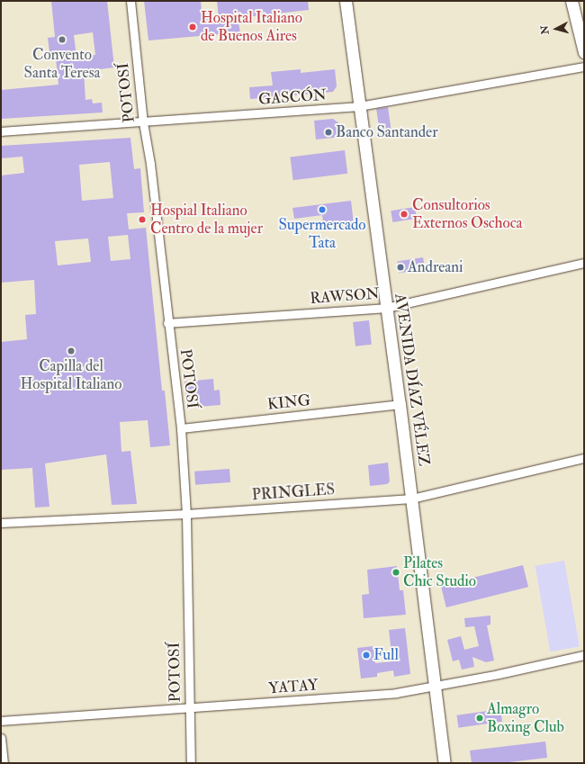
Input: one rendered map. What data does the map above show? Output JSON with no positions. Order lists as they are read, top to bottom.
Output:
{
  "streets": {
    "main road": ["AVENIDA DÍAZ VÉLEZ"],
    "street": [
      "POTOSÍ",
      "GASCÓN",
      "RAWSON",
      "KING",
      "PRINGLES",
      "YATAY"
    ]
  },
  "crossings": [
    ["POTOSÍ", "GASCÓN"],
    ["POTOSÍ", "RAWSON"],
    ["POTOSÍ", "KING"],
    ["POTOSÍ", "PRINGLES"],
    ["POTOSÍ", "YATAY"],
    ["GASCÓN", "AVENIDA DÍAZ VÉLEZ"],
    ["RAWSON", "AVENIDA DÍAZ VÉLEZ"],
    ["AVENIDA DÍAZ VÉLEZ", "KING"],
    ["AVENIDA DÍAZ VÉLEZ", "PRINGLES"],
    ["AVENIDA DÍAZ VÉLEZ", "YATAY"]
  ],
  "places": [
    "Hospital Italiano de Buenos Aires",
    "Convento Santa Teresa",
    "Banco Santander",
    "Supermercado Tata",
    "Consultorios Externos Oschoca",
    "Hospial Italiano Centro de la mujer",
    "Andreani",
    "Capilla del Hospital Italiano",
    "Pilates Chic Studio",
    "Full",
    "Almagro Boxing Club"
  ],
  "north": "left"
}
